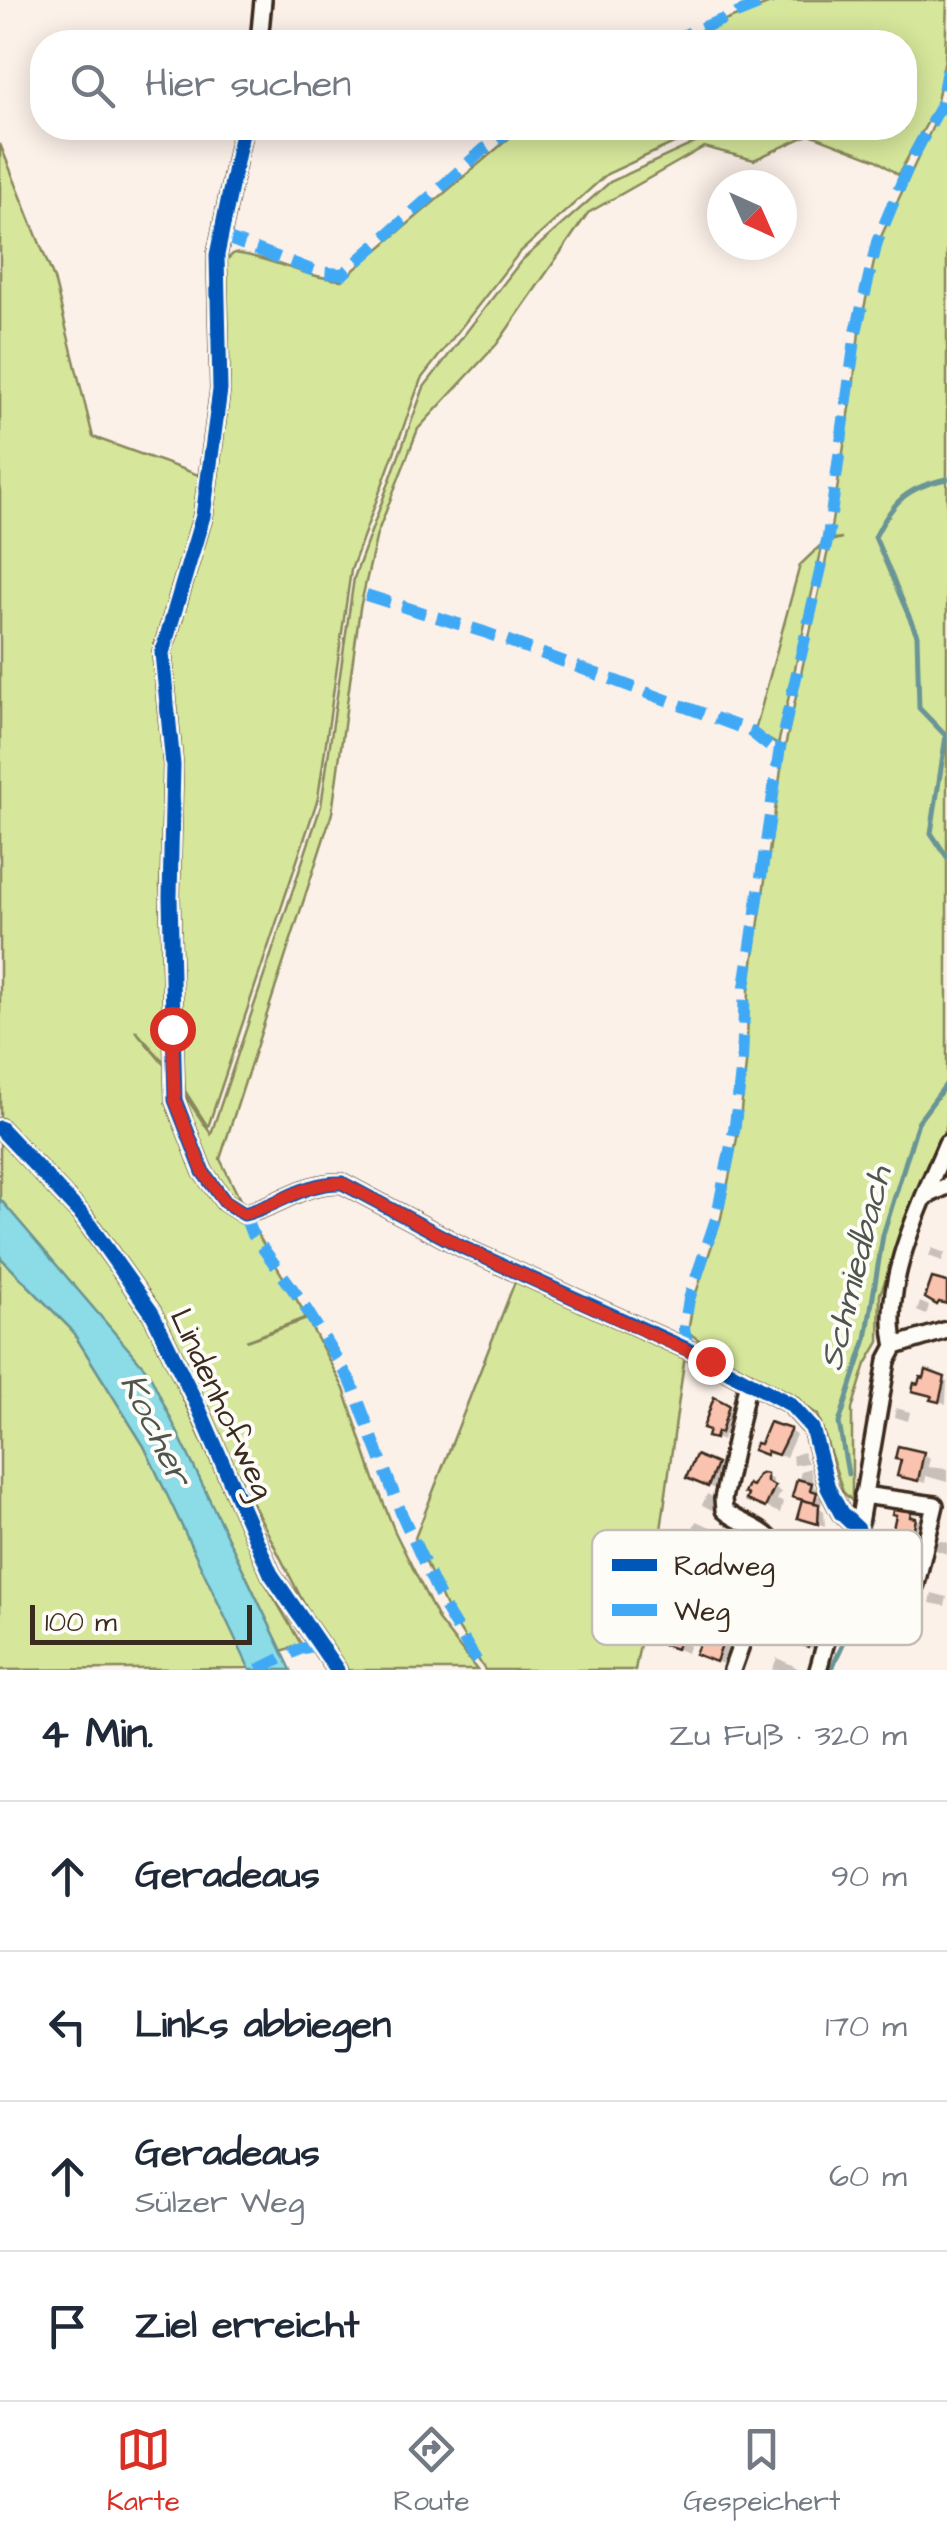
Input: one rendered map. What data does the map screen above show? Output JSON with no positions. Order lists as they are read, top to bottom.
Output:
{
  "streets": {
    "street": ["Lindenhofweg"]
  },
  "water": ["Schmiedbach", "Kocher"],
  "legend": ["Radweg", "Weg"],
  "scale_bar": "100 m",
  "north": "bottom right",
  "page": {
    "search": "Hier suchen",
    "scale": "100 m",
    "heading": ["4 Min.", "Zu Fuß · 320 m"],
    "list": [
      ["Geradeaus", "90 m"],
      ["Links abbiegen", "170 m"],
      ["Geradeaus", "Sülzer Weg", "60 m"],
      "Ziel erreicht"
    ],
    "nav": ["Karte", "Route", "Gespeichert"]
  }
}
